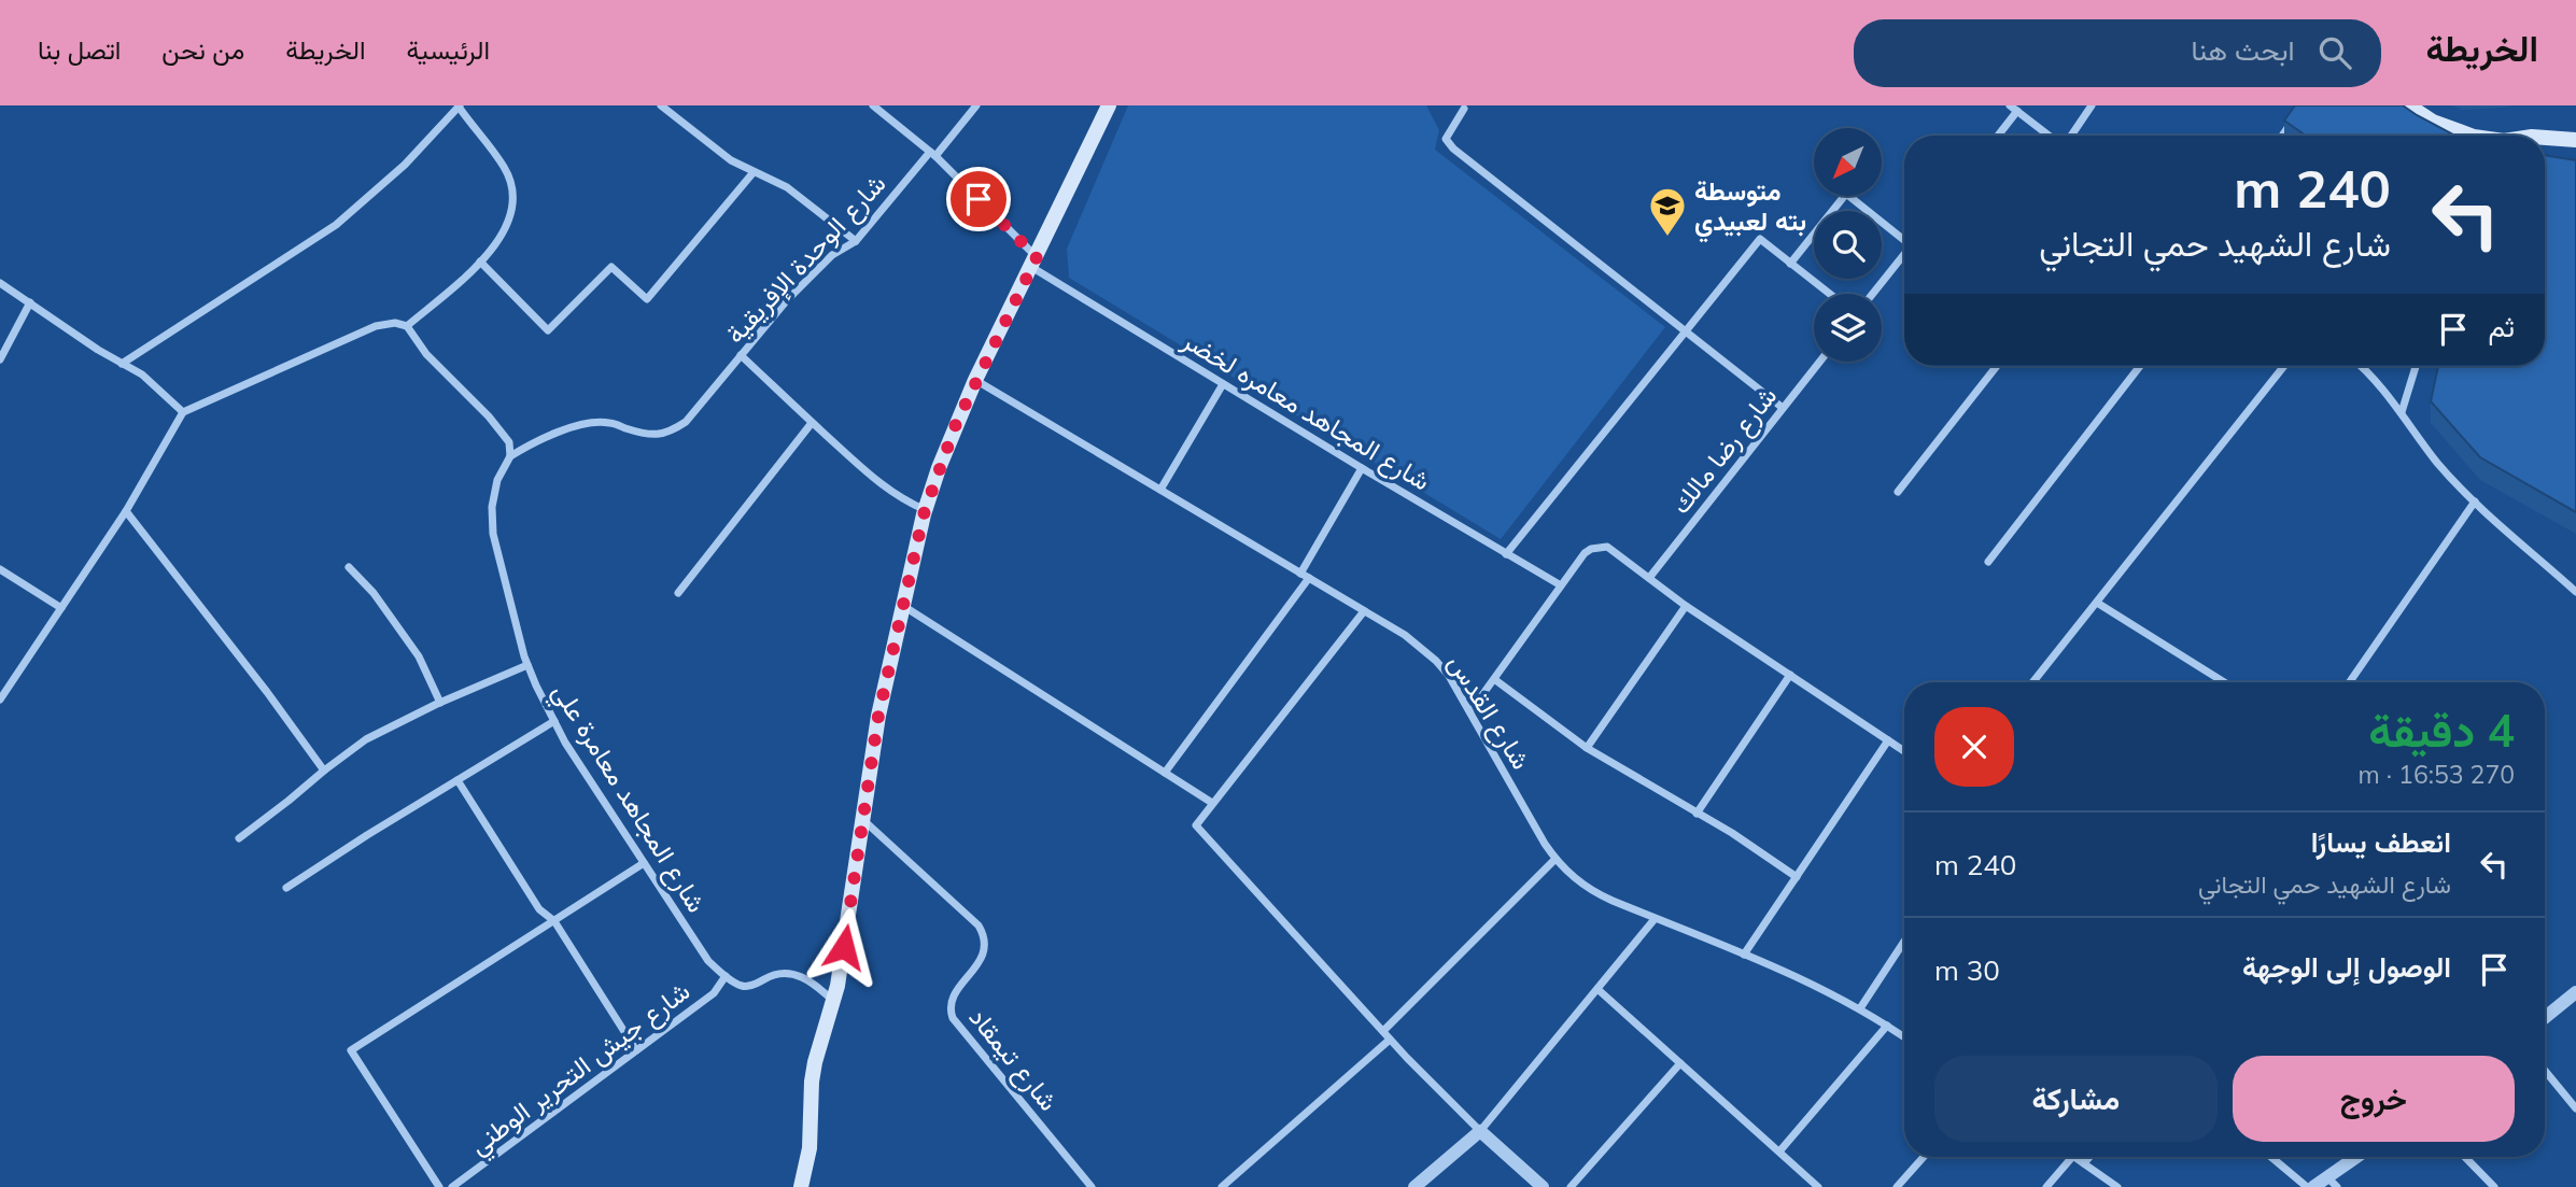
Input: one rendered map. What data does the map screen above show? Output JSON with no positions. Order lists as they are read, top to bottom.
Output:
{
  "streets": {
    "street": [
      "شارع الوحدة الإفريقية",
      "شارع المجاهد معامره لخضر",
      "شارع رضا مالك",
      "شارع القدس",
      "شارع المجاهد معامرة علي",
      "شارع تيمقاد",
      "شارع جيش التحرير الوطني"
    ]
  },
  "crossings": [
    ["شارع الوحدة الإفريقية", "شارع المجاهد معامره لخضر"],
    ["شارع الوحدة الإفريقية", "شارع المجاهد معامرة علي"],
    ["شارع المجاهد معامرة علي", "شارع جيش التحرير الوطني"]
  ],
  "places": {
    "school or university": ["متوسطة بته لعبيدي"]
  },
  "north": "bottom left",
  "page": {
    "header": "الخريطة",
    "search": "ابحث هنا",
    "nav": [
      "الرئيسية",
      "الخريطة",
      "من نحن",
      "اتصل بنا"
    ],
    "turn": ["240 m", "شارع الشهيد حمي التجاني"],
    "then": "ثم",
    "heading": ["4 دقيقة", "270 m · 16:53"],
    "list": [
      {
        "name": "انعطف يسارًا",
        "note": "شارع الشهيد حمي التجاني",
        "value": "240 m"
      },
      {
        "name": "الوصول إلى الوجهة",
        "value": "30 m"
      }
    ],
    "buttons": ["خروج", "مشاركة"]
  }
}
